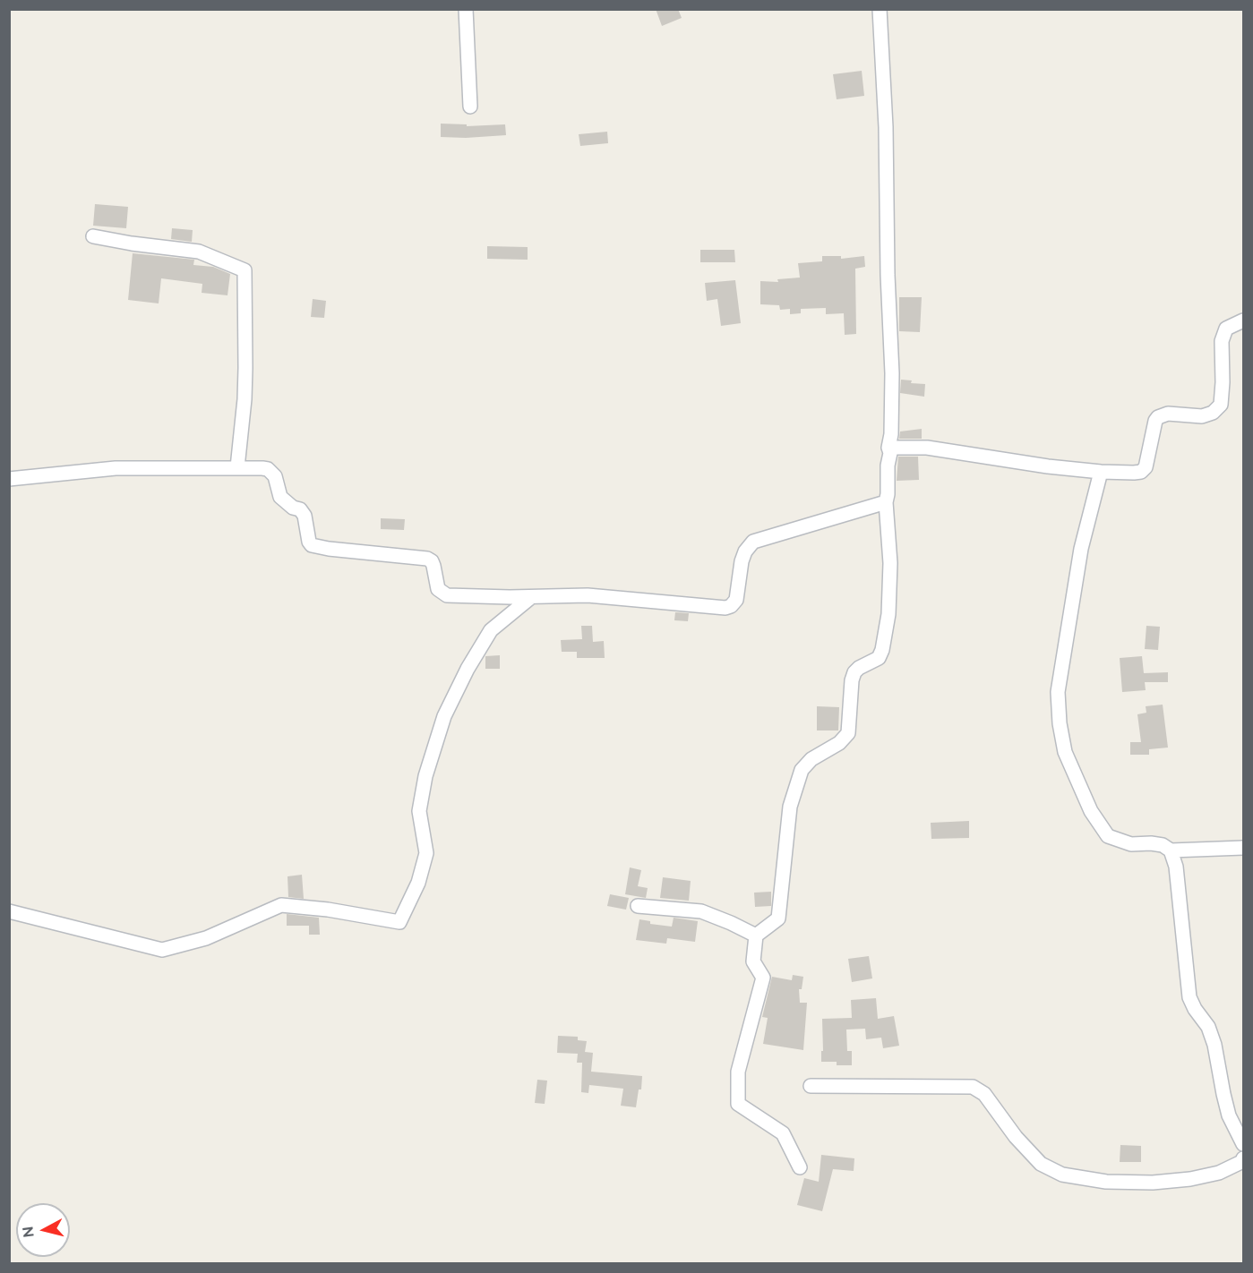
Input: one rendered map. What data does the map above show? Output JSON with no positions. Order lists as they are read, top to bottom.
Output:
{
  "north": "left"
}
